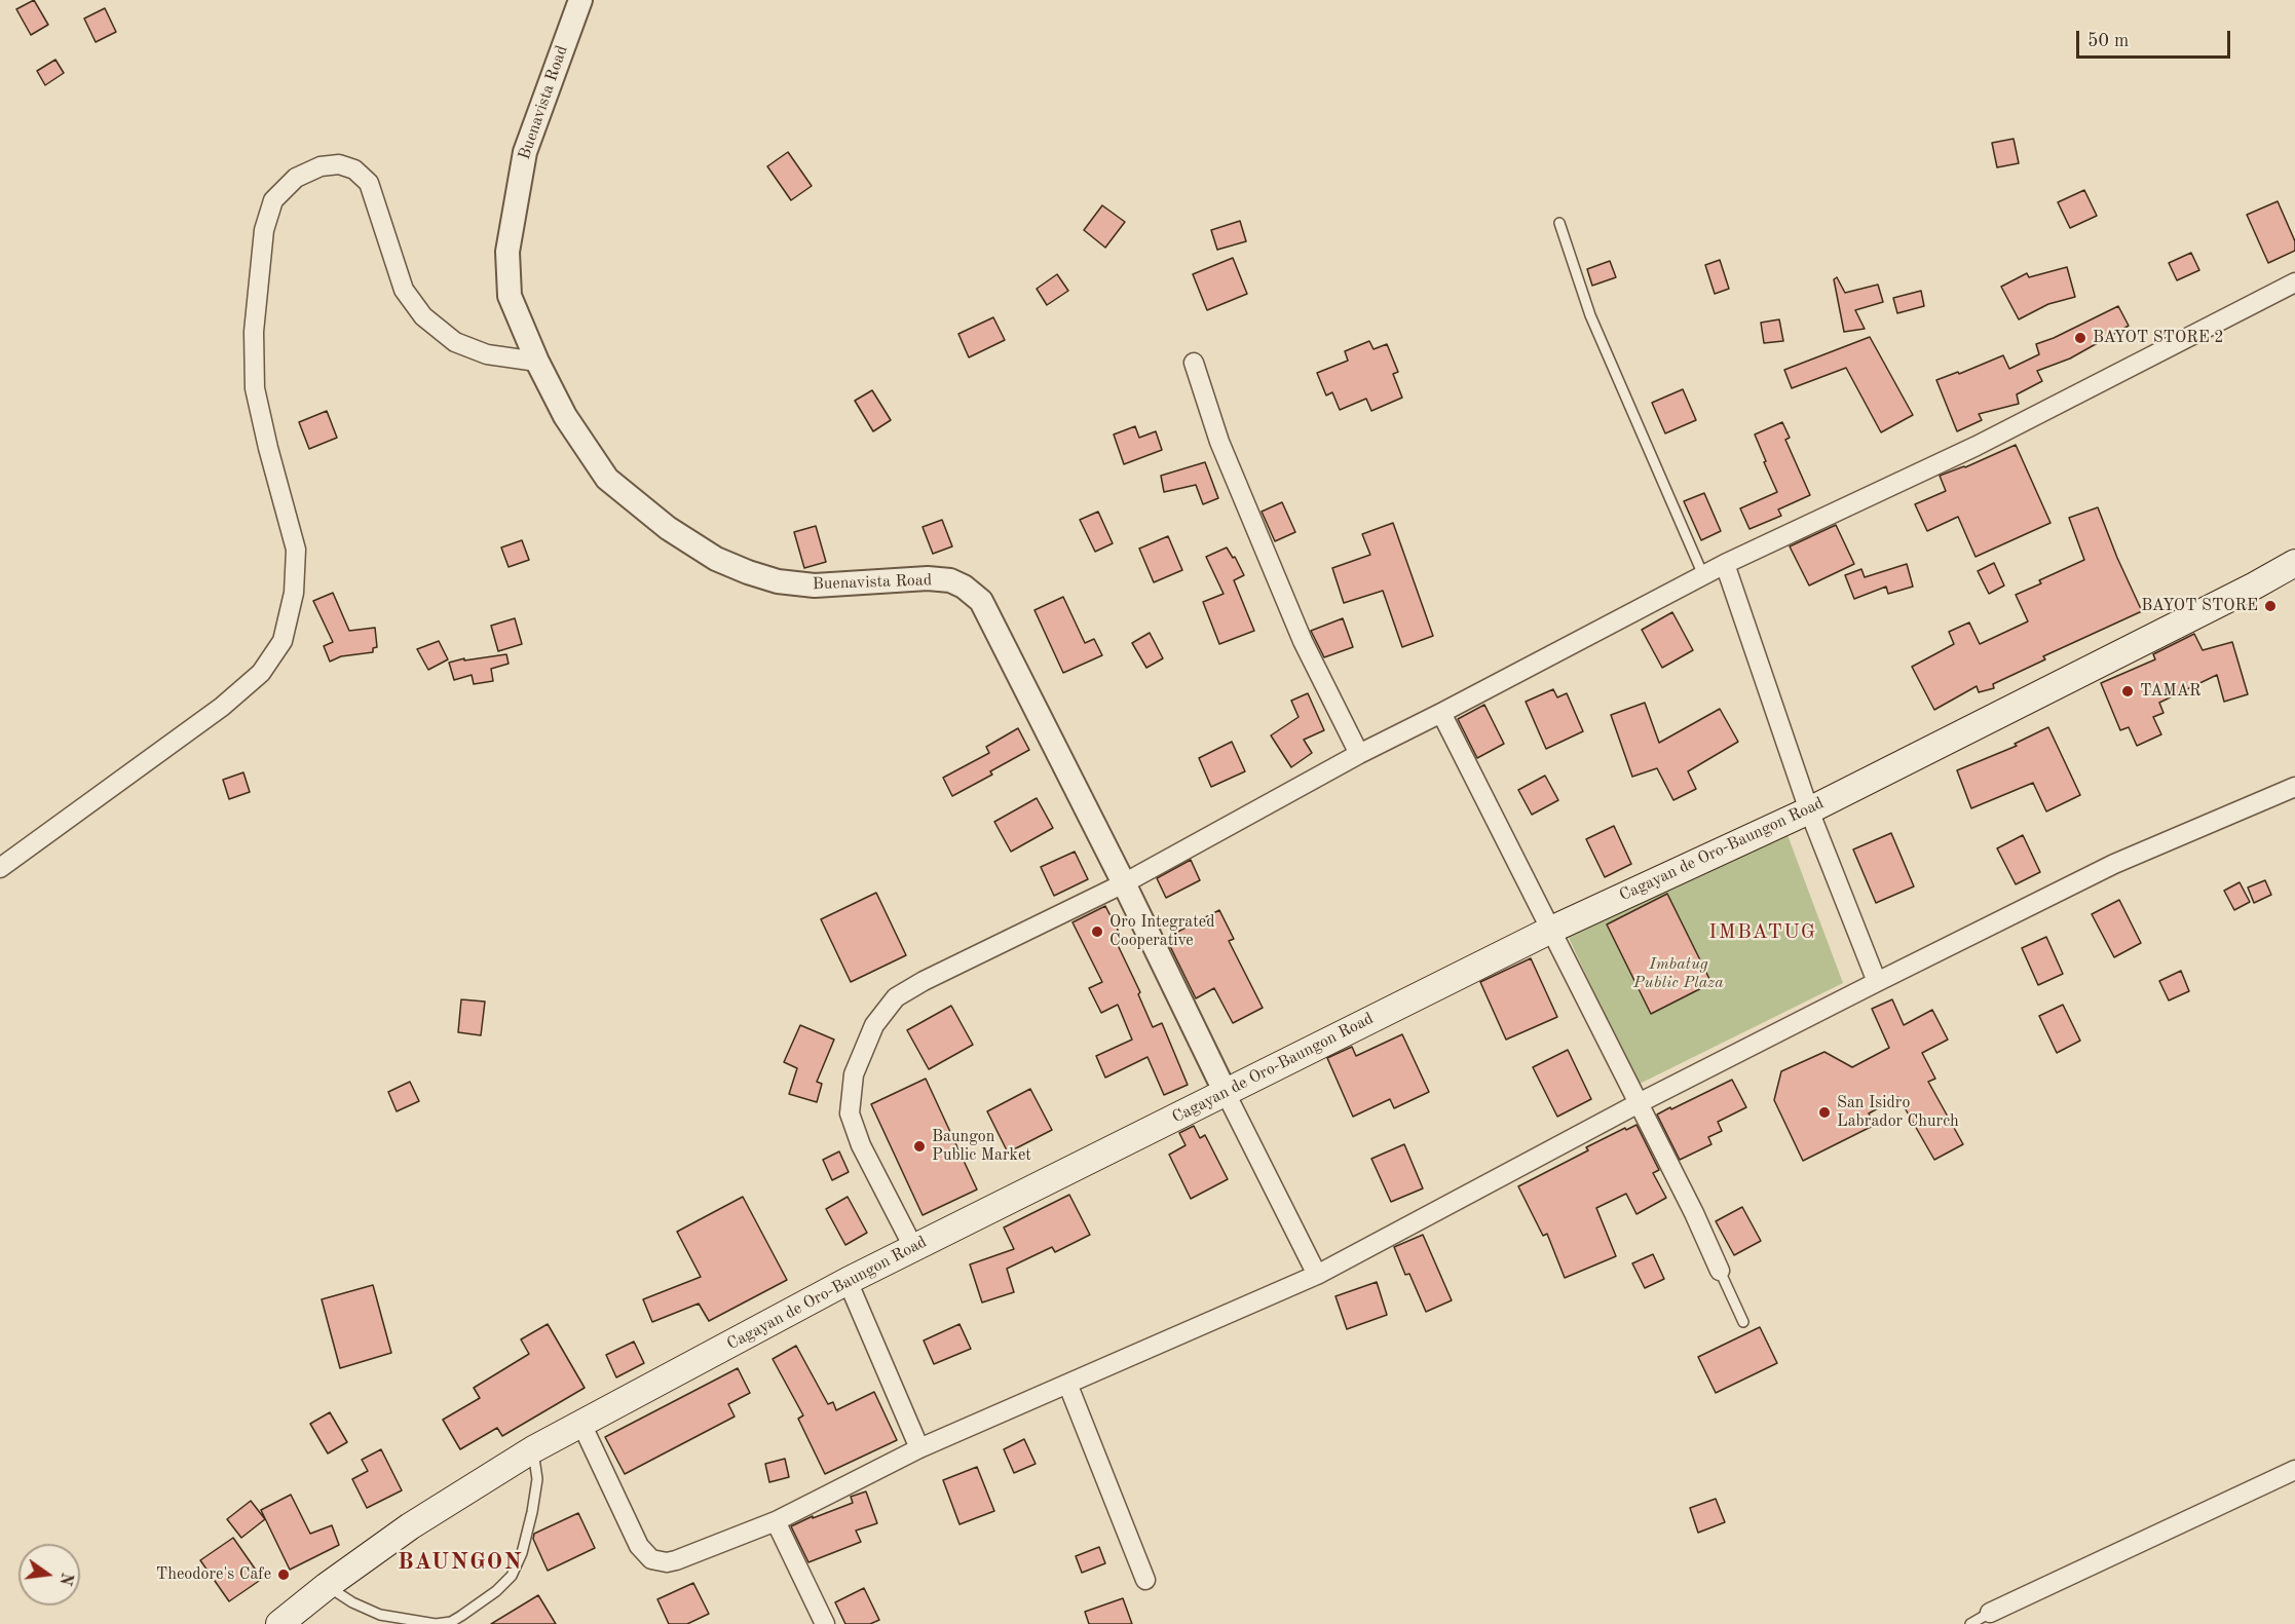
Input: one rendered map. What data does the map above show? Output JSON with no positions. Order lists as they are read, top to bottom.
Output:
{
  "streets": {
    "main road": ["Cagayan de Oro-Baungon Road"],
    "street": ["Buenavista Road"]
  },
  "crossings": [
    ["Buenavista Road", "Cagayan de Oro-Baungon Road"]
  ],
  "districts": ["IMBATUG", "BAUNGON"],
  "parks": ["Imbatug Public Plaza"],
  "places": [
    "BAYOT STORE 2",
    "BAYOT STORE",
    "TAMAR",
    "Oro Integrated Cooperative",
    "San Isidro Labrador Church",
    "Baungon Public Market",
    "Theodore's Cafe"
  ],
  "scale_bar": "50 m",
  "north": "right"
}
